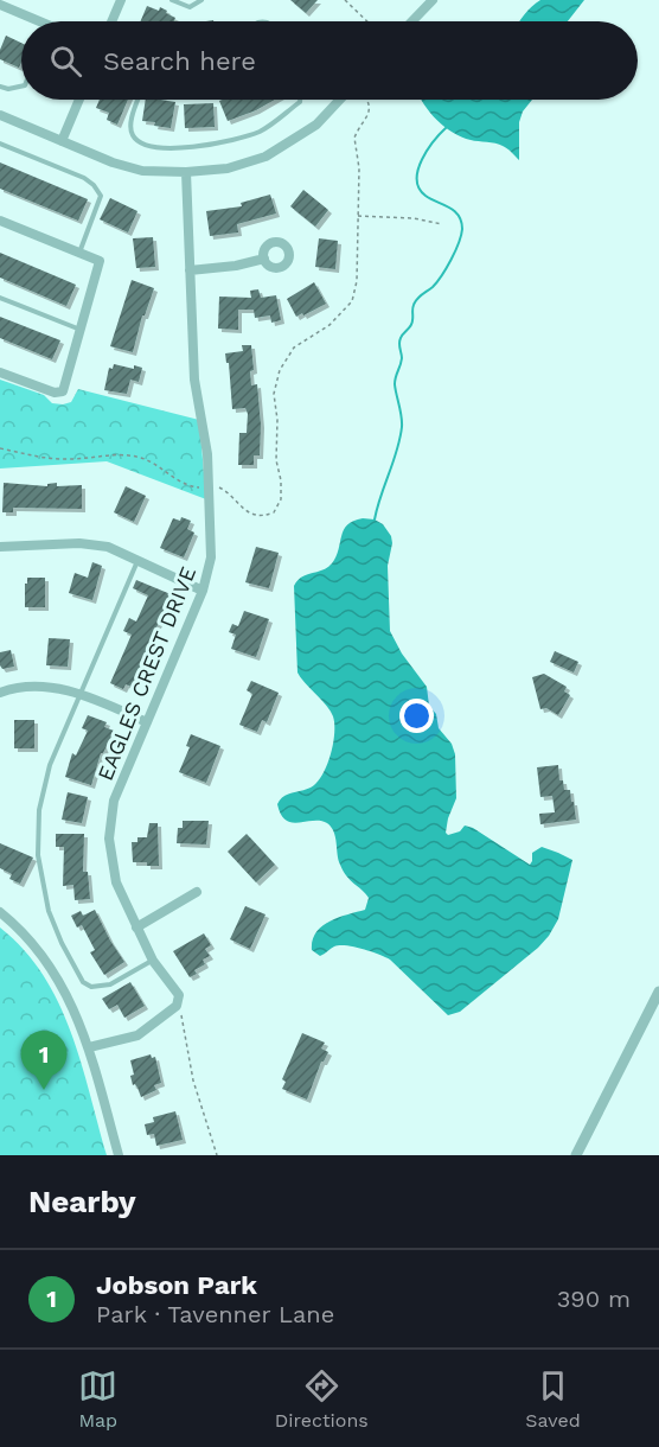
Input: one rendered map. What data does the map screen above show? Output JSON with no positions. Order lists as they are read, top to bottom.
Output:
{
  "streets": {
    "street": ["EAGLES CREST DRIVE"]
  },
  "page": {
    "search": "Search here",
    "pins": "1",
    "heading": "Nearby",
    "list": [
      {
        "mark": "1",
        "name": "Jobson Park",
        "note": "Park · Tavenner Lane",
        "value": "390 m"
      }
    ],
    "nav": ["Map", "Directions", "Saved"]
  }
}
